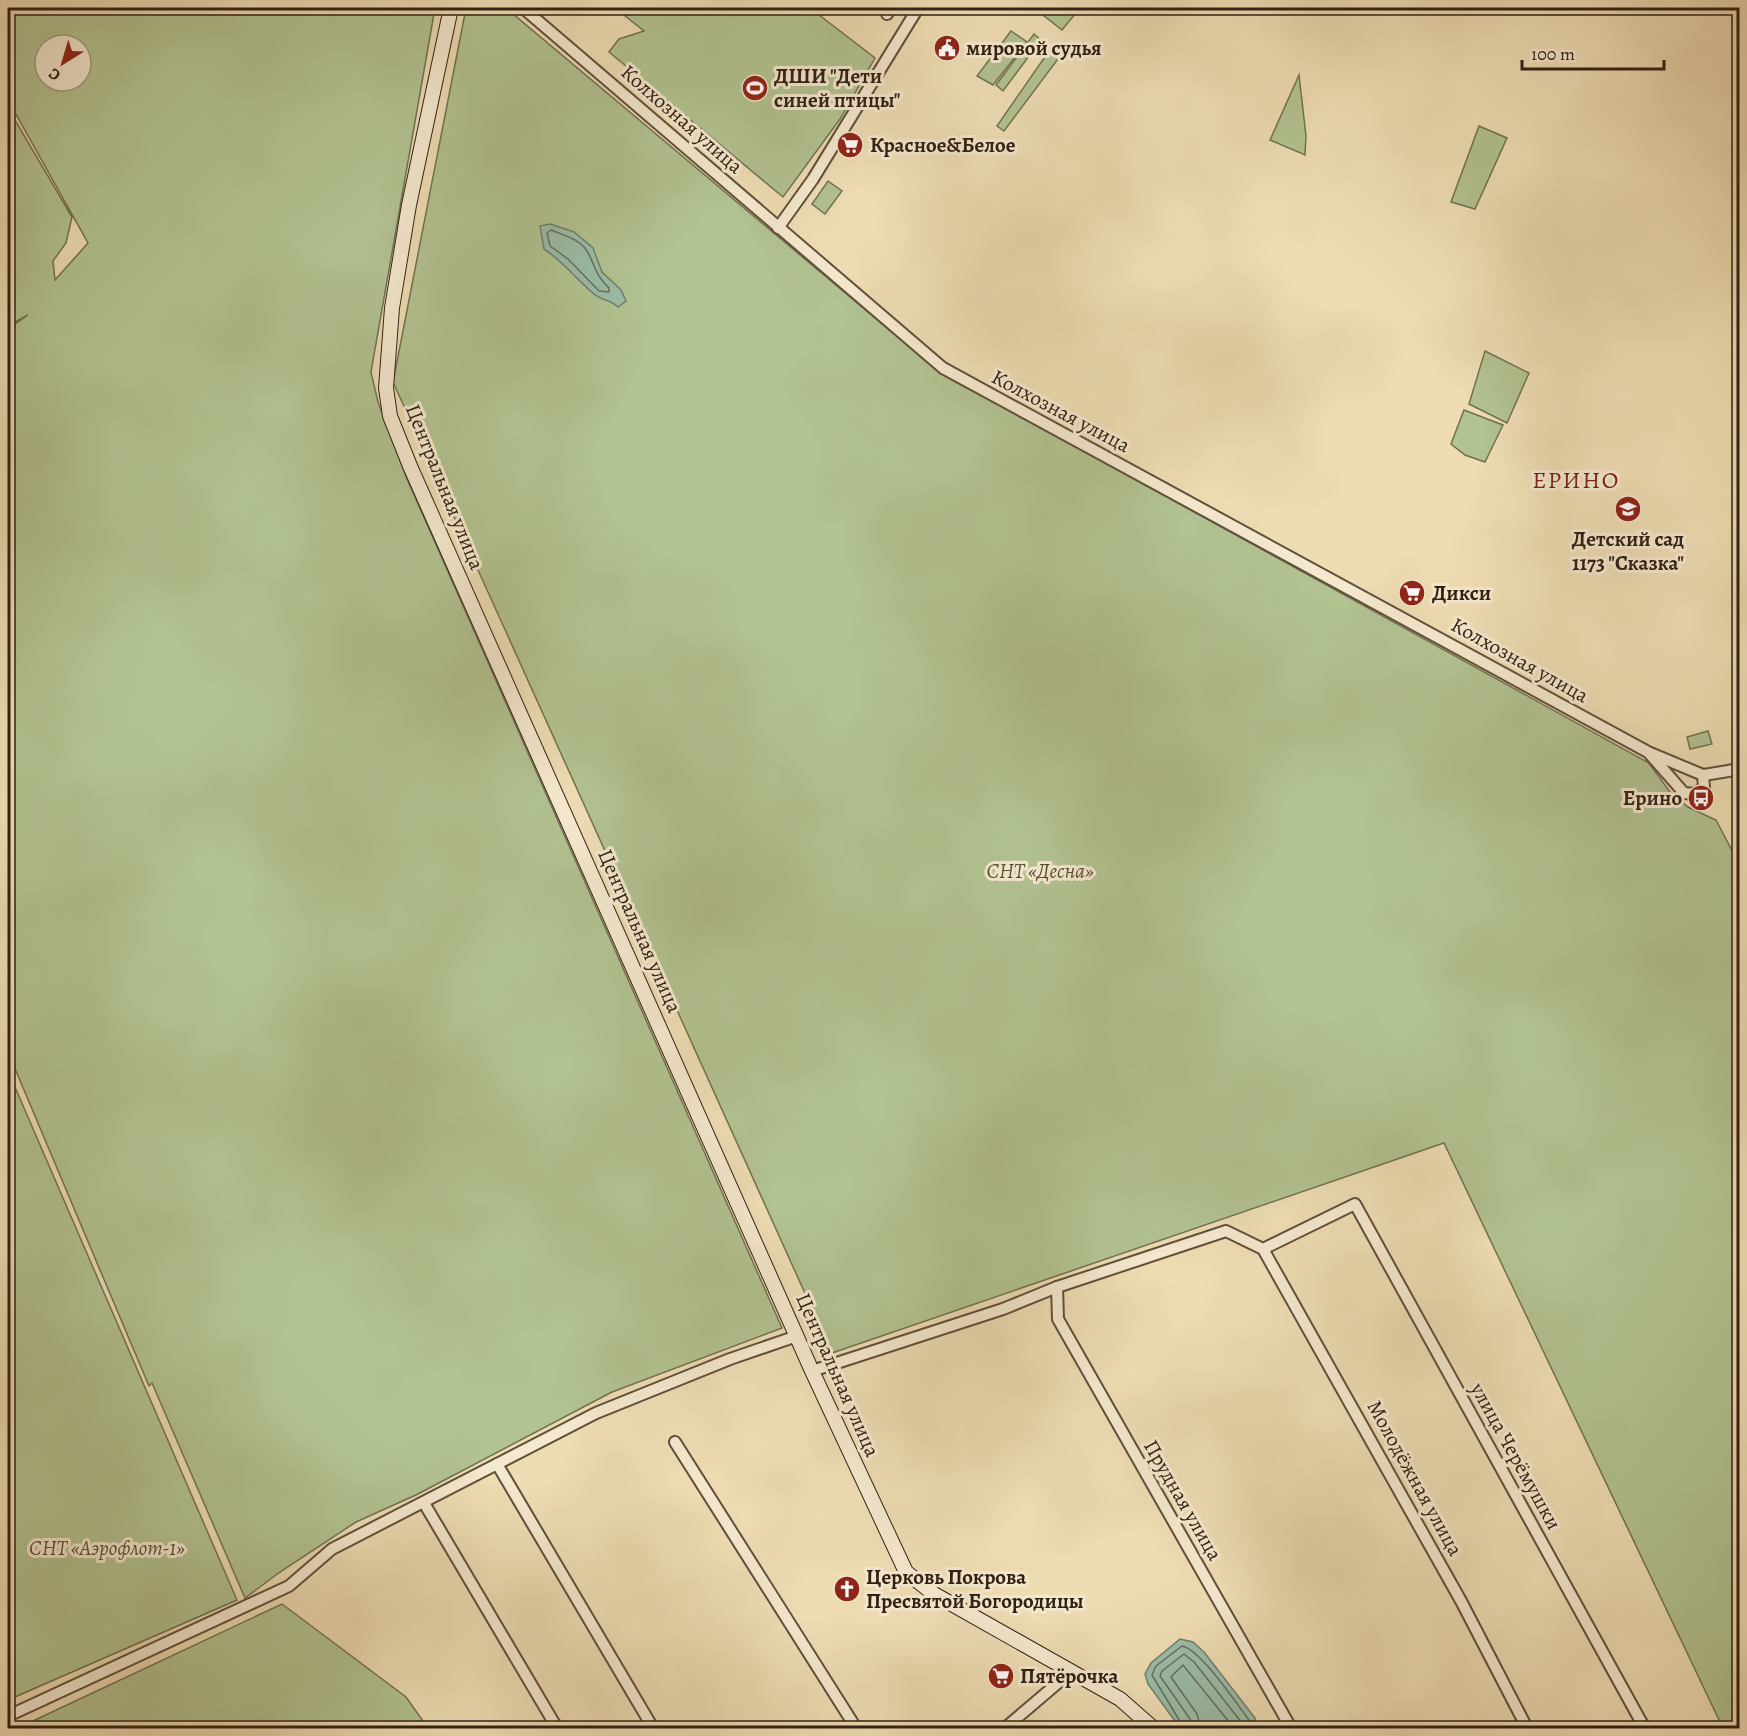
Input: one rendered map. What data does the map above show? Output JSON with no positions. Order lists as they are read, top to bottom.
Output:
{
  "streets": {
    "street": [
      "Колхозная улица",
      "Центральная улица",
      "улица Черёмушки",
      "Молодёжная улица",
      "Прудная улица"
    ]
  },
  "crossings": [
    ["улица Черёмушки", "Молодёжная улица"]
  ],
  "districts": ["ЕРИНО"],
  "parks": ["СНТ «Десна»", "СНТ «Аэрофлот-1»"],
  "places": {
    "public building": ["мировой судья"],
    "sports": ["ДШИ \"Дети синей птицы\""],
    "supermarket": ["Красное&Белое", "Дикси", "Пятёрочка"],
    "school or university": ["Детский сад 1173 \"Сказка\""],
    "bus stop": ["Ерино"],
    "church": ["Церковь Покрова Пресвятой Богородицы"]
  },
  "scale_bar": "100 m",
  "north": "bottom left"
}
